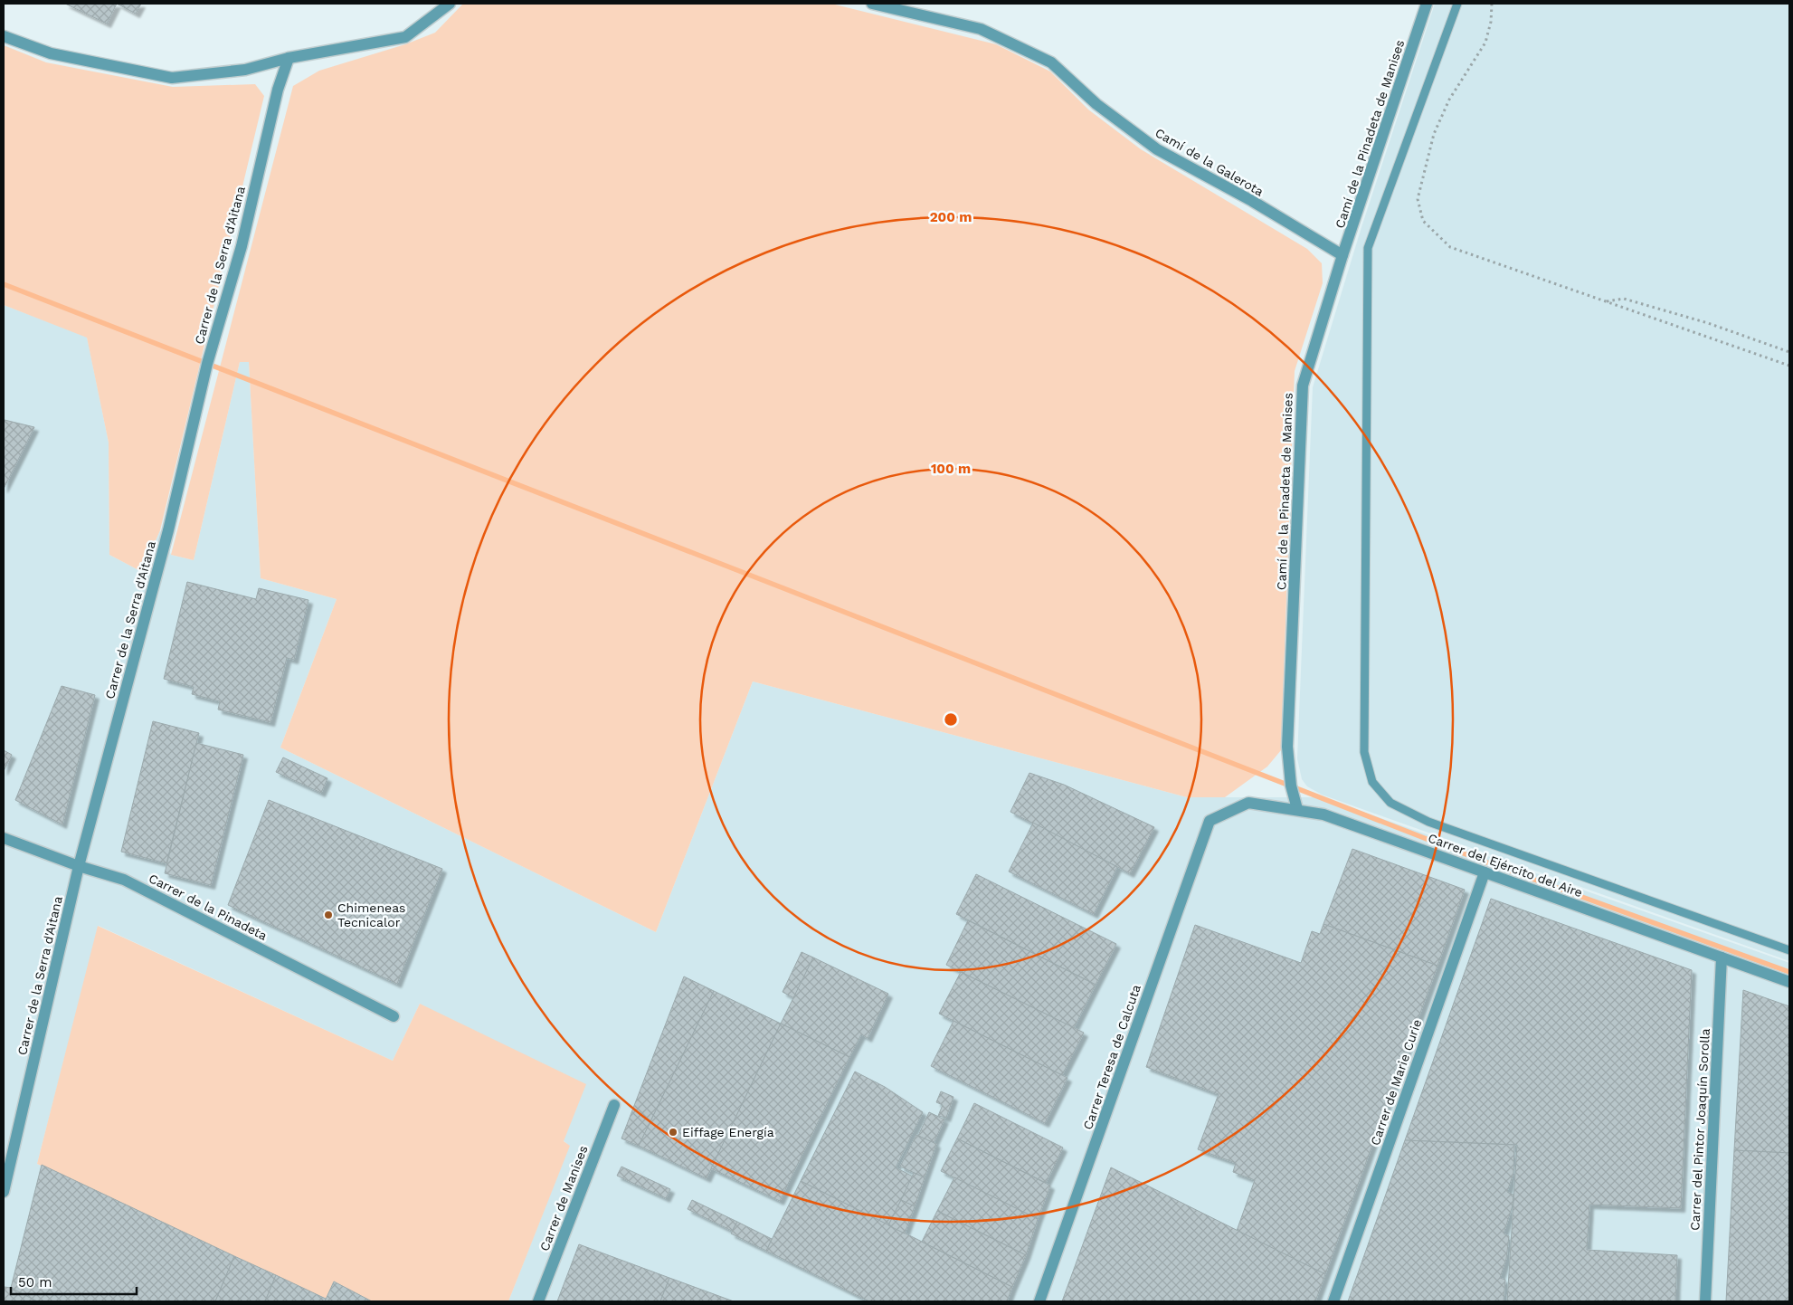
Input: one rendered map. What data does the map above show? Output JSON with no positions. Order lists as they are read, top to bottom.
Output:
{
  "streets": {
    "street": [
      "Camí de la Pinadeta de Manises",
      "Camí de la Galerota",
      "Carrer de la Serra d'Aitana",
      "Carrer del Ejército del Aire",
      "Carrer de la Pinadeta",
      "Carrer Teresa de Calcuta",
      "Carrer de Marie Curie",
      "Carrer del Pintor Joaquín Sorolla",
      "Carrer de Manises"
    ]
  },
  "crossings": [
    ["Camí de la Pinadeta de Manises", "Camí de la Galerota"],
    ["Camí de la Pinadeta de Manises", "Carrer del Ejército del Aire"],
    ["Carrer de la Serra d'Aitana", "Carrer de la Pinadeta"],
    ["Carrer del Ejército del Aire", "Carrer Teresa de Calcuta"],
    ["Carrer del Ejército del Aire", "Carrer de Marie Curie"],
    ["Carrer del Ejército del Aire", "Carrer del Pintor Joaquín Sorolla"]
  ],
  "places": ["Chimeneas Tecnicalor", "Eiffage Energía"],
  "scale_bar": "50 m",
  "rings": ["200 m", "100 m"]
}
